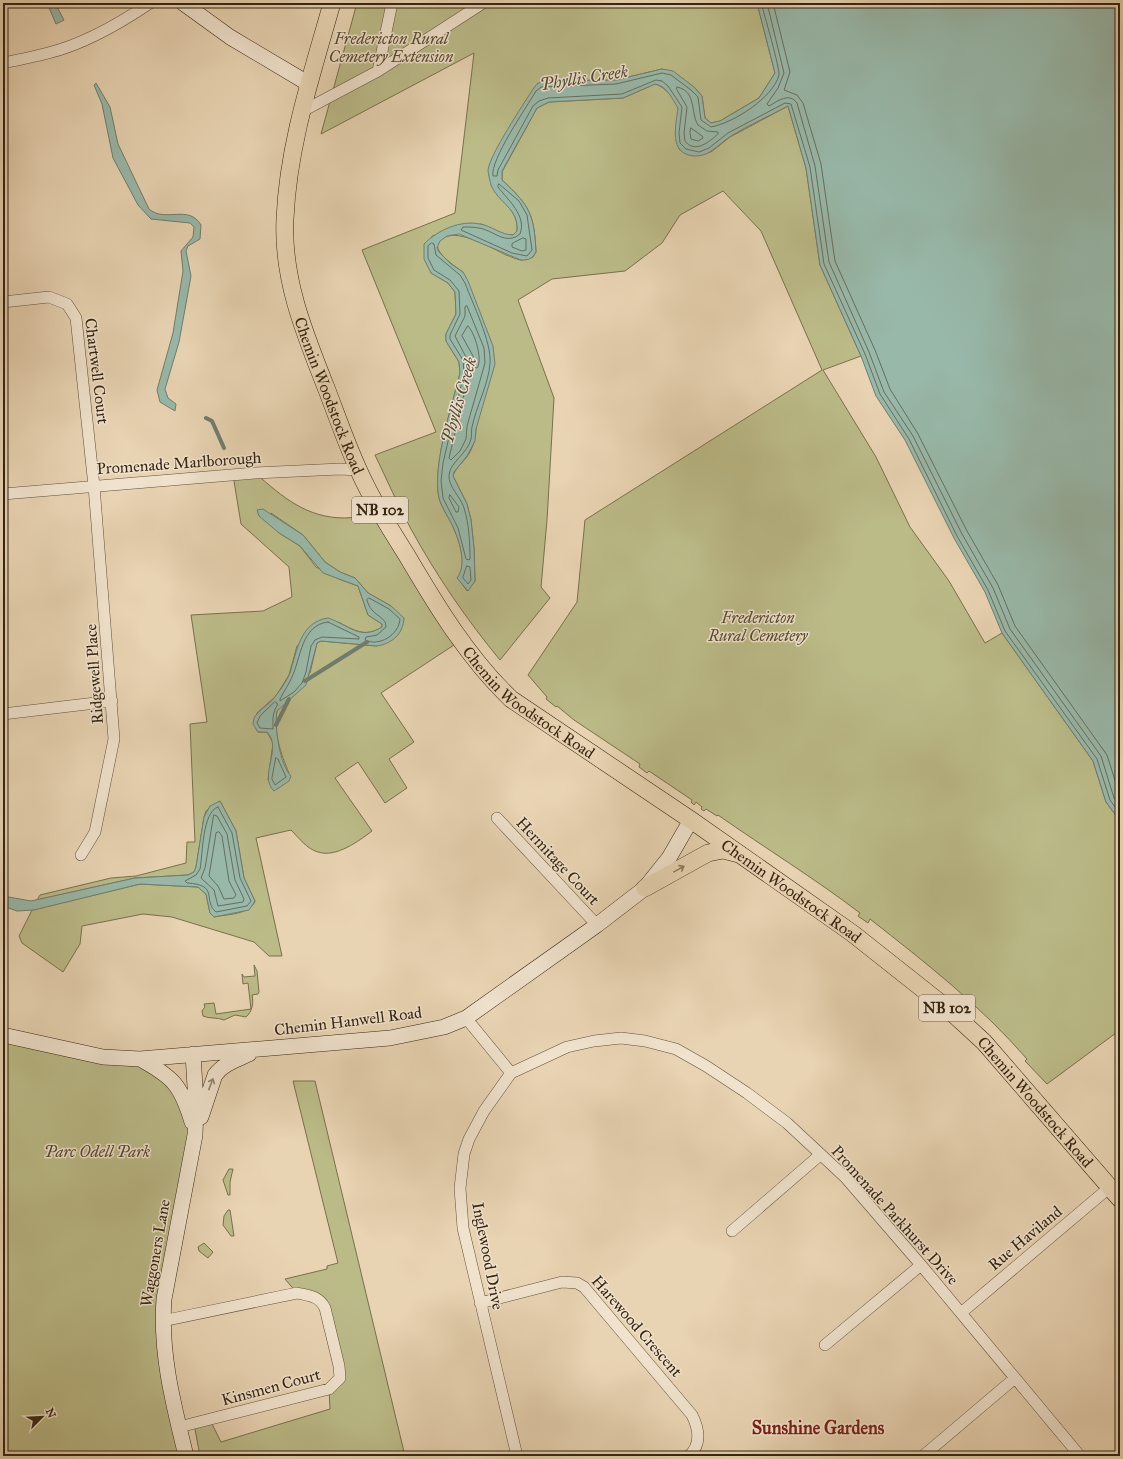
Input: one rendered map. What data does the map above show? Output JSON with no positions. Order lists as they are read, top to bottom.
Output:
{
  "streets": {
    "main road": [
      "Chemin Woodstock Road",
      "NB 102",
      "Chemin Hanwell Road",
      "Waggoners Lane"
    ],
    "street": [
      "Chartwell Court",
      "Promenade Marlborough",
      "Ridgewell Place",
      "Hermitage Court",
      "Promenade Parkhurst Drive",
      "Rue Haviland",
      "Inglewood Drive",
      "Harewood Crescent",
      "Kinsmen Court"
    ]
  },
  "crossings": [
    ["Chartwell Court", "Promenade Marlborough"],
    ["Chartwell Court", "Ridgewell Place"],
    ["Chemin Woodstock Road", "Promenade Marlborough"],
    ["Chemin Woodstock Road", "Chemin Hanwell Road"],
    ["Chemin Woodstock Road", "Rue Haviland"],
    ["Promenade Marlborough", "Ridgewell Place"],
    ["Hermitage Court", "Chemin Hanwell Road"],
    ["Chemin Hanwell Road", "Waggoners Lane"],
    ["Promenade Parkhurst Drive", "Rue Haviland"],
    ["Promenade Parkhurst Drive", "Inglewood Drive"],
    ["Waggoners Lane", "Kinsmen Court"],
    ["Inglewood Drive", "Harewood Crescent"]
  ],
  "districts": ["Sunshine Gardens"],
  "water": ["Phyllis Creek"],
  "parks": ["Fredericton Rural Cemetery Extension", "Fredericton Rural Cemetery", "Parc Odell Park"],
  "north": "top right"
}
